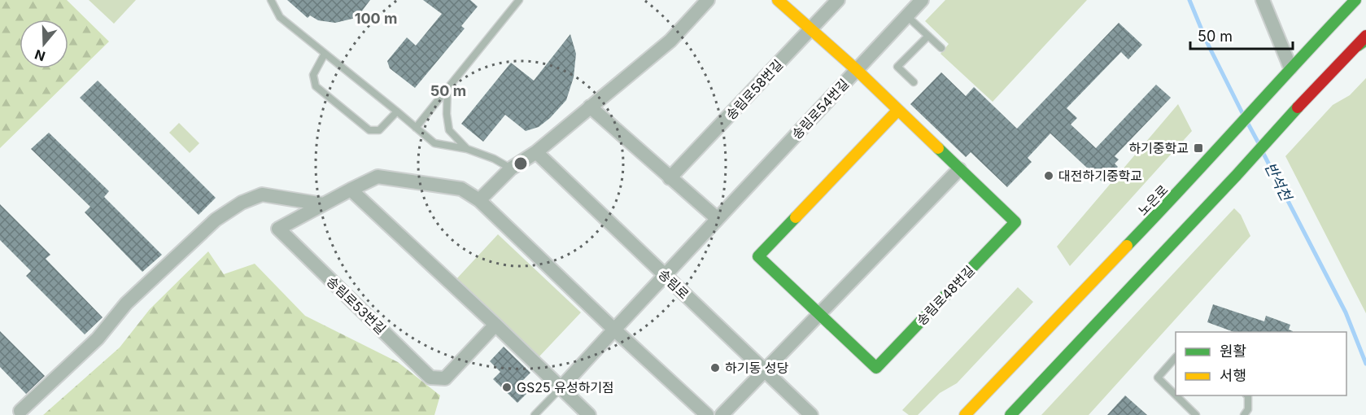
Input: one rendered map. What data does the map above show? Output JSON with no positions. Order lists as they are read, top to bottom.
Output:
{
  "streets": {
    "street": [
      "송림로58번길",
      "송림로54번길",
      "노은로",
      "송림로",
      "송림로48번길",
      "송림로53번길"
    ]
  },
  "crossings": [
    ["송림로58번길", "송림로48번길"],
    ["송림로54번길", "송림로"],
    ["송림로54번길", "송림로48번길"]
  ],
  "water": ["반석천"],
  "places": {
    "transit": ["하기중학교"],
    "other": ["대전하기중학교", "하기동 성당", "GS25 유성하기점"]
  },
  "legend": ["원활", "서행"],
  "scale_bar": "50 m",
  "north": "bottom",
  "rings": ["100 m", "50 m"]
}
